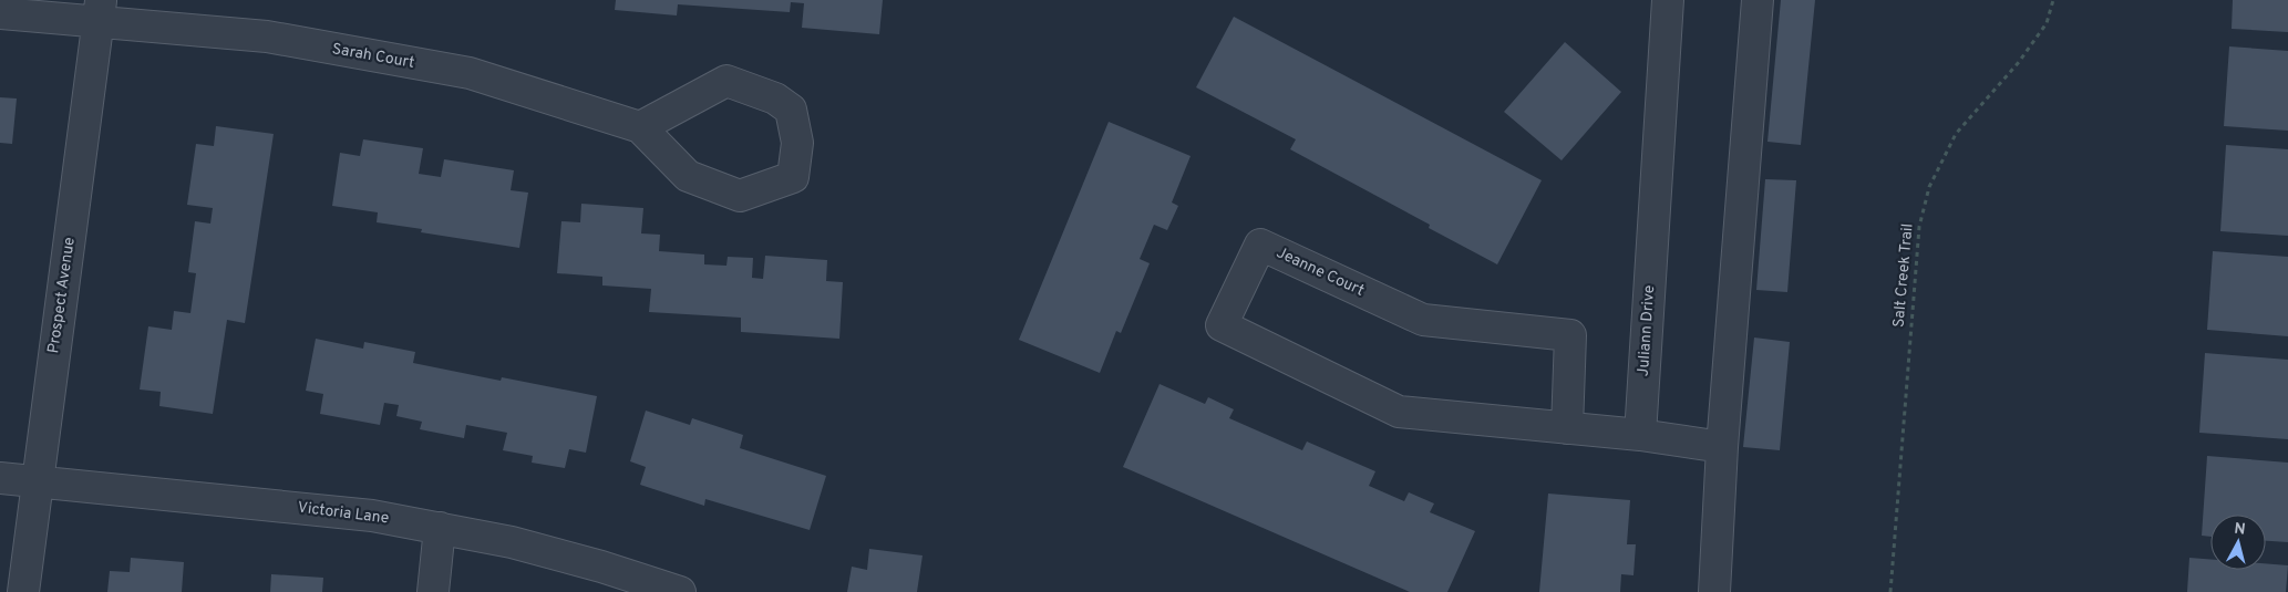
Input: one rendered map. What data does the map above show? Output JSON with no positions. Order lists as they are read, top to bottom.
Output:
{
  "streets": {
    "street": [
      "Sarah Court",
      "Jeanne Court",
      "Prospect Avenue",
      "Juliann Drive",
      "Victoria Lane"
    ],
    "path": ["Salt Creek Trail"]
  },
  "crossings": [
    ["Sarah Court", "Prospect Avenue"],
    ["Jeanne Court", "Juliann Drive"],
    ["Prospect Avenue", "Victoria Lane"]
  ],
  "north": "top"
}
